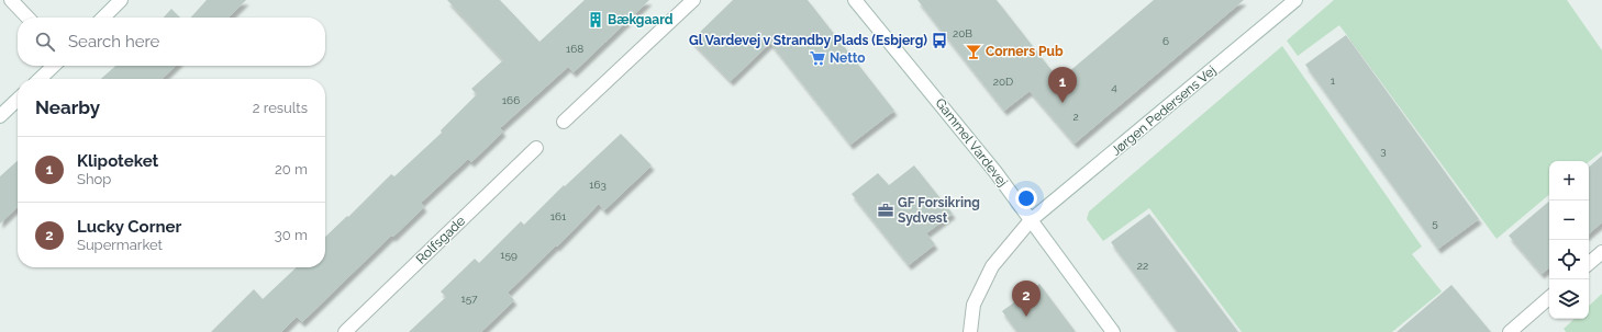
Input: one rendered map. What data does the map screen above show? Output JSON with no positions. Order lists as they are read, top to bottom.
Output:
{
  "streets": {
    "street": ["Jørgen Pedersens Vej", "Gammel Vardevej", "Rolfsgade"]
  },
  "crossings": [
    ["Jørgen Pedersens Vej", "Gammel Vardevej"]
  ],
  "places": {
    "building": ["Bækgaard"],
    "bus stop": ["Gl Vardevej v Strandby Plads (Esbjerg)"],
    "bar": ["Corners Pub"],
    "supermarket": ["Netto"],
    "office": ["GF Forsikring Sydvest"]
  },
  "house_numbers": [
    "20B",
    "6",
    "168",
    "1",
    "20D",
    "4",
    "166",
    "2",
    "3",
    "163",
    "161",
    "5",
    "159",
    "22",
    "157"
  ],
  "page": {
    "search": "Search here",
    "pins": ["1", "2"],
    "heading": ["Nearby", "2 results"],
    "list": [
      {
        "mark": "1",
        "name": "Klipoteket",
        "note": "Shop",
        "value": "20 m"
      },
      {
        "mark": "2",
        "name": "Lucky Corner",
        "note": "Supermarket",
        "value": "30 m"
      }
    ],
    "map_buttons": ["+", "−"]
  }
}
